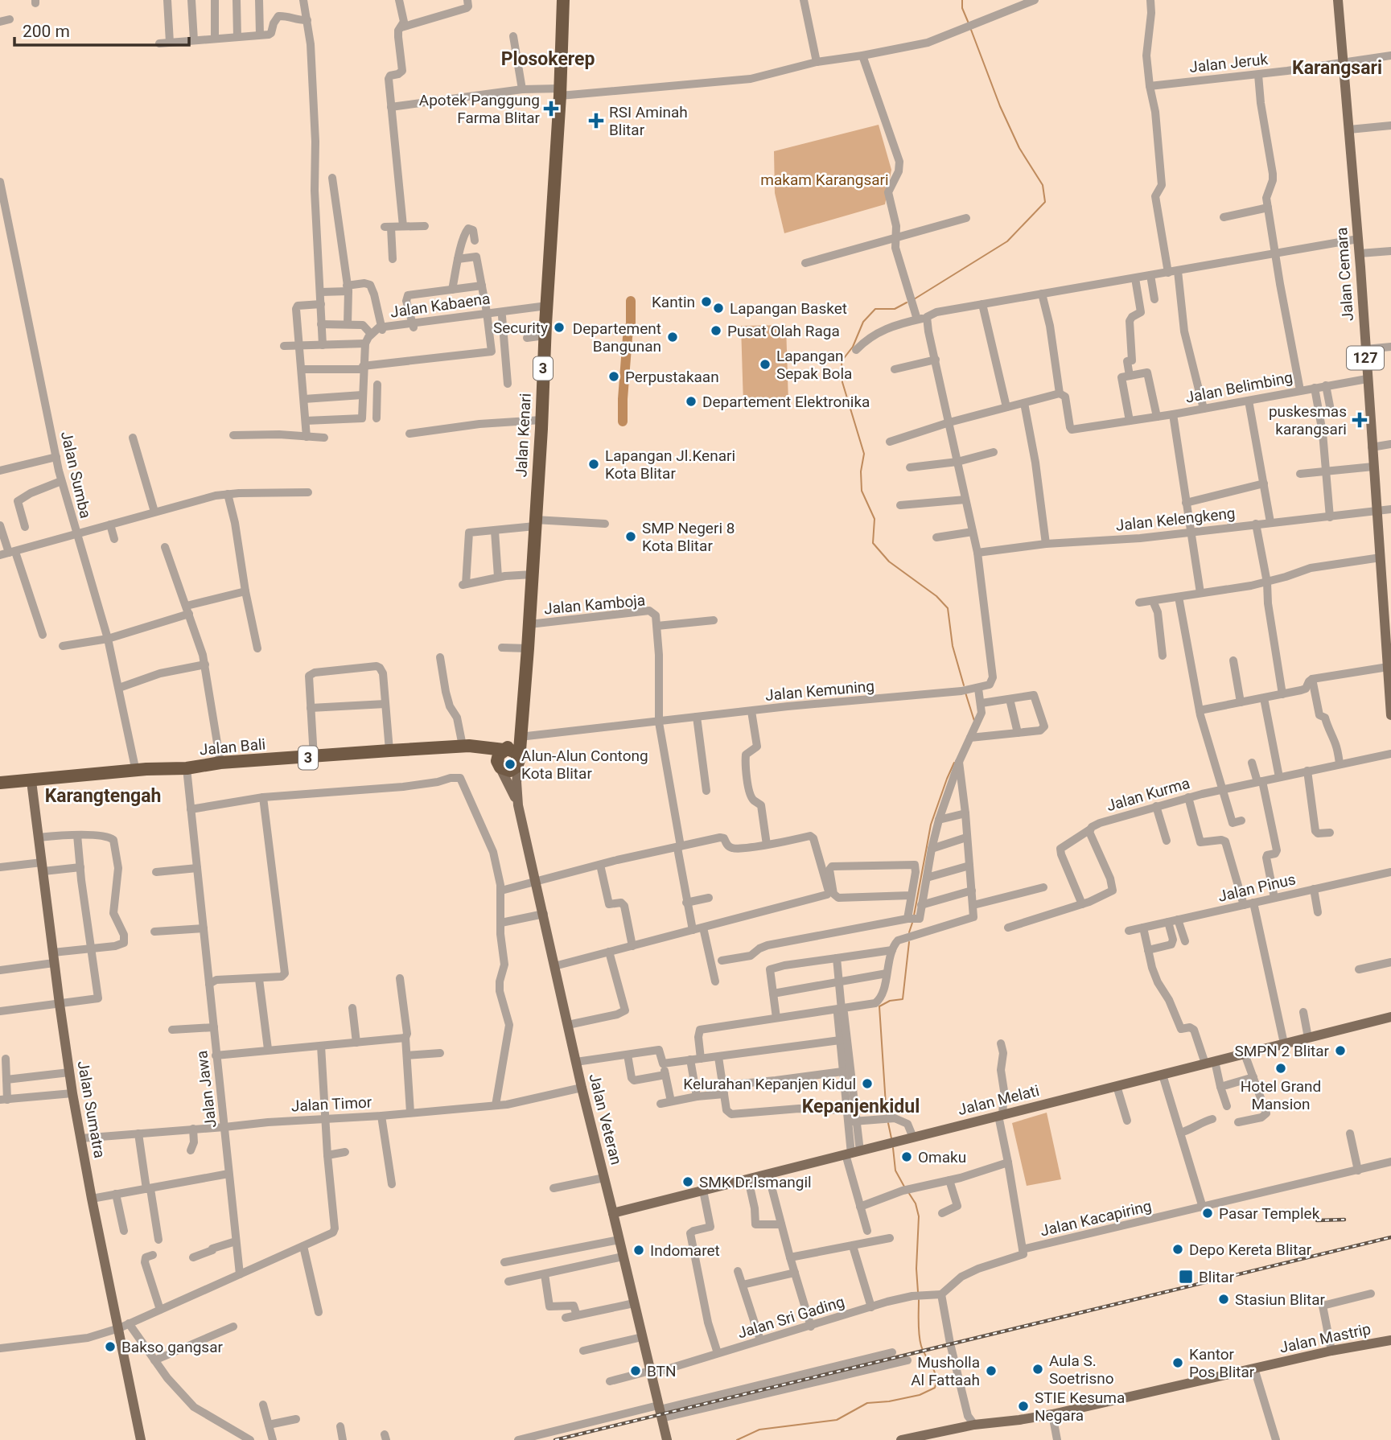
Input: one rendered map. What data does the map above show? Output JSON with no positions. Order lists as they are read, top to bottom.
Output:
{
  "streets": {
    "highway": ["3", "Jalan Kenari", "Jalan Bali"],
    "main road": [
      "Jalan Cemara",
      "127",
      "Jalan Melati",
      "Jalan Sumatra",
      "Jalan Veteran",
      "Jalan Mastrip"
    ],
    "street": [
      "Jalan Jeruk",
      "Jalan Kabaena",
      "Jalan Belimbing",
      "Jalan Sumba",
      "Jalan Kelengkeng",
      "Jalan Kamboja",
      "Jalan Kemuning",
      "Jalan Kurma",
      "Jalan Pinus",
      "Jalan Jawa",
      "Jalan Timor",
      "Jalan Kacapiring",
      "Jalan Sri Gading"
    ]
  },
  "crossings": [
    ["Jalan Jeruk", "Jalan Cemara"],
    ["Jalan Cemara", "Jalan Belimbing"],
    ["Jalan Cemara", "Jalan Kelengkeng"],
    ["Jalan Kabaena", "Jalan Kenari"],
    ["3", "Jalan Kenari"],
    ["3", "Jalan Kemuning"],
    ["3", "Jalan Bali"],
    ["3", "Jalan Veteran"],
    ["Jalan Kenari", "Jalan Kamboja"],
    ["Jalan Kenari", "Jalan Kemuning"],
    ["Jalan Sumba", "Jalan Bali"],
    ["Jalan Kamboja", "Jalan Kemuning"],
    ["Jalan Bali", "Jalan Jawa"],
    ["Jalan Bali", "Jalan Sumatra"],
    ["Jalan Jawa", "Jalan Timor"],
    ["Jalan Melati", "Jalan Veteran"],
    ["Jalan Timor", "Jalan Sumatra"],
    ["Jalan Timor", "Jalan Veteran"],
    ["Jalan Veteran", "Jalan Sri Gading"],
    ["Jalan Kacapiring", "Jalan Sri Gading"]
  ],
  "districts": [
    "Plosokerep",
    "Karangsari",
    "Karangtengah",
    "Kepanjenkidul"
  ],
  "parks": ["makam Karangsari"],
  "places": {
    "health": ["Apotek Panggung Farma Blitar", "RSI Aminah Blitar", "puskesmas karangsari"],
    "other": [
      "Kantin",
      "Lapangan Basket",
      "Security",
      "Pusat Olah Raga",
      "Departement Bangunan",
      "Lapangan Sepak Bola",
      "Perpustakaan",
      "Departement Elektronika",
      "Lapangan Jl.Kenari Kota Blitar",
      "SMP Negeri 8 Kota Blitar",
      "Alun-Alun Contong Kota Blitar",
      "SMPN 2 Blitar",
      "Hotel Grand Mansion",
      "Kelurahan Kepanjen Kidul",
      "Omaku",
      "SMK Dr.Ismangil",
      "Pasar Templek",
      "Depo Kereta Blitar",
      "Indomaret",
      "Stasiun Blitar",
      "Bakso gangsar",
      "Kantor Pos Blitar",
      "Aula S. Soetrisno",
      "BTN",
      "Musholla Al Fattaah",
      "STIE Kesuma Negara"
    ],
    "transit": ["Blitar"]
  },
  "scale_bar": "200 m"
}
